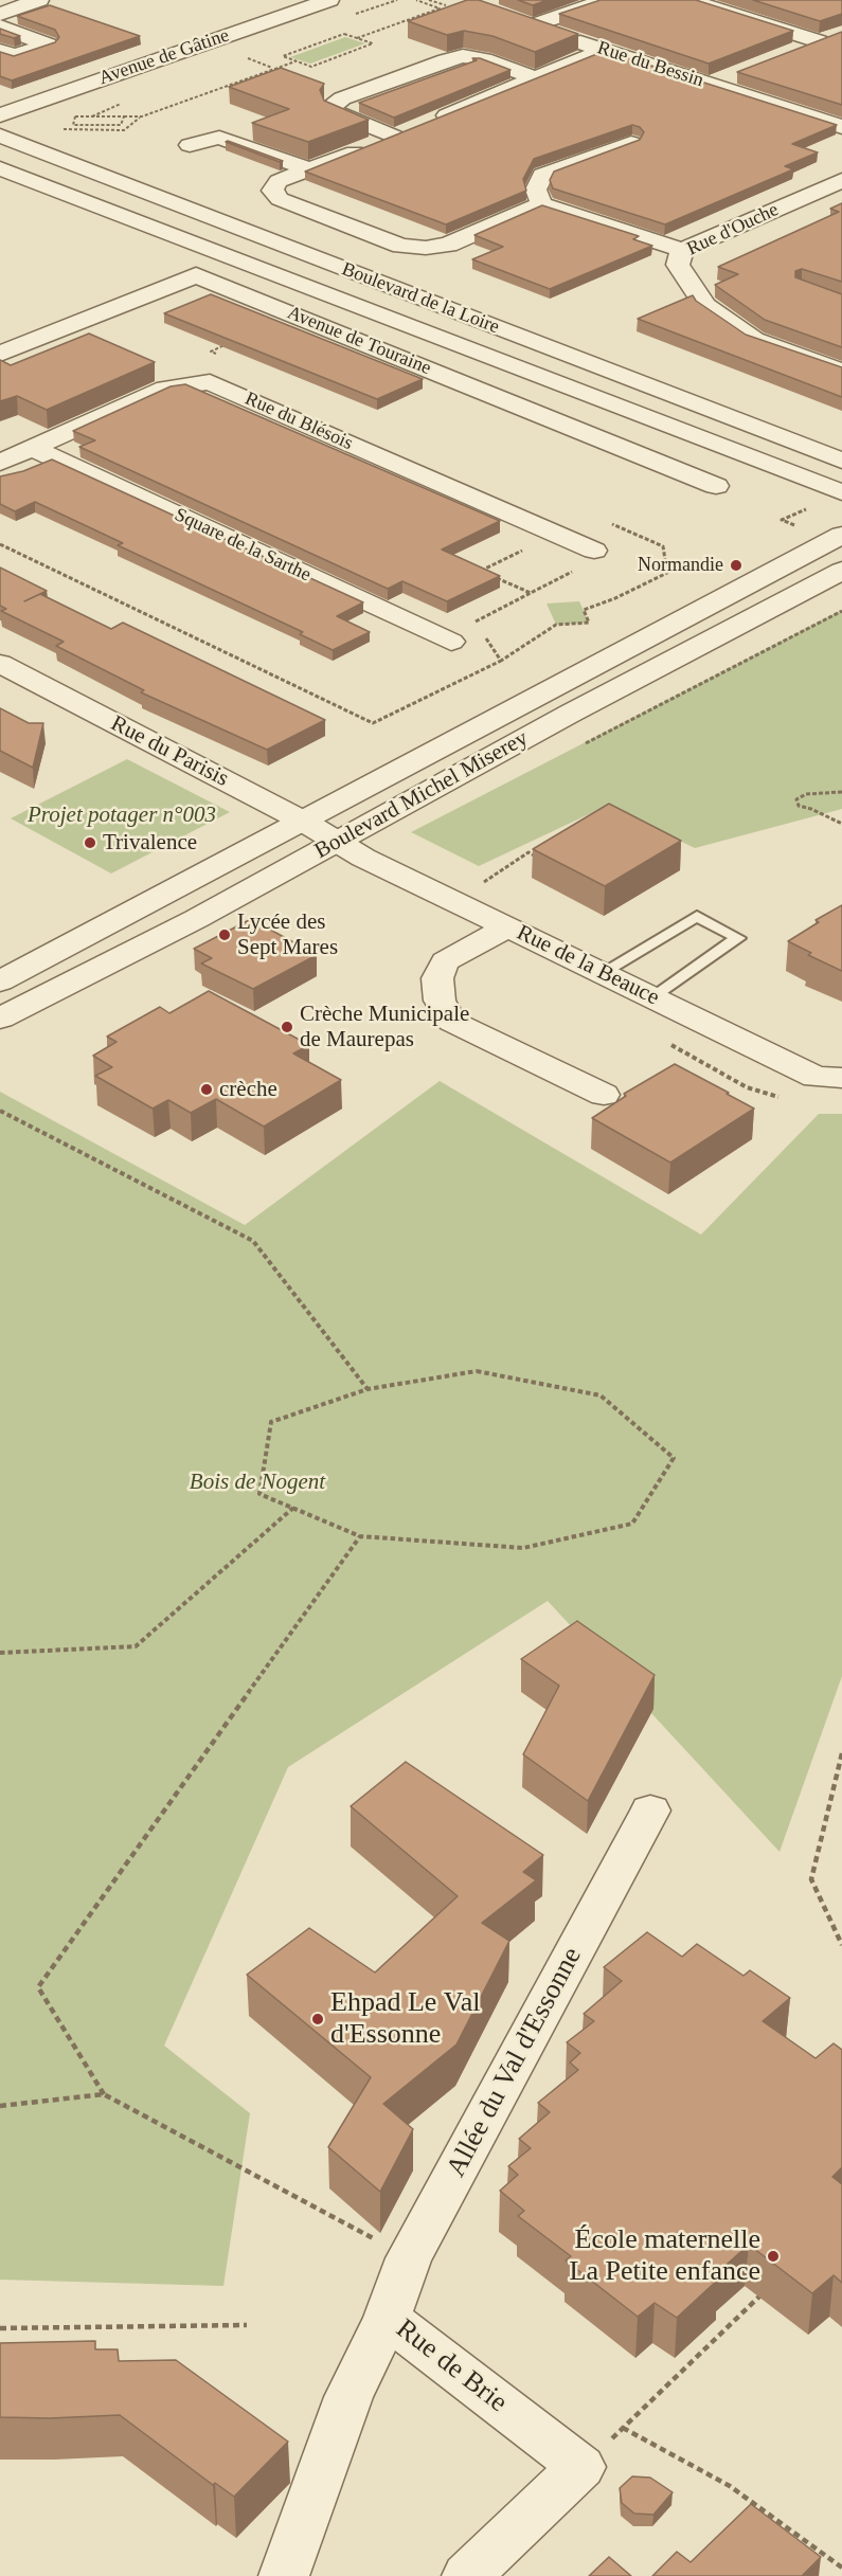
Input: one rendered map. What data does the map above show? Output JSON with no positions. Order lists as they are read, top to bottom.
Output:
{
  "streets": {
    "street": [
      "Avenue de Gâtine",
      "Rue du Bessin",
      "Rue d'Ouche",
      "Boulevard de la Loire",
      "Avenue de Touraine",
      "Rue du Blésois",
      "Square de la Sarthe",
      "Rue du Parisis",
      "Boulevard Michel Miserey",
      "Rue de la Beauce",
      "Allée du Val d'Essonne",
      "Rue de Brie"
    ]
  },
  "crossings": [
    ["Rue du Blésois", "Square de la Sarthe"],
    ["Rue du Parisis", "Boulevard Michel Miserey"],
    ["Rue du Parisis", "Rue de la Beauce"],
    ["Boulevard Michel Miserey", "Rue de la Beauce"],
    ["Allée du Val d'Essonne", "Rue de Brie"]
  ],
  "parks": ["Projet potager n°003", "Bois de Nogent"],
  "places": [
    "Normandie",
    "Trivalence",
    "Lycée des Sept Mares",
    "Crèche Municipale de Maurepas",
    "crèche",
    "Ehpad Le Val d'Essonne",
    "École maternelle La Petite enfance"
  ]
}
